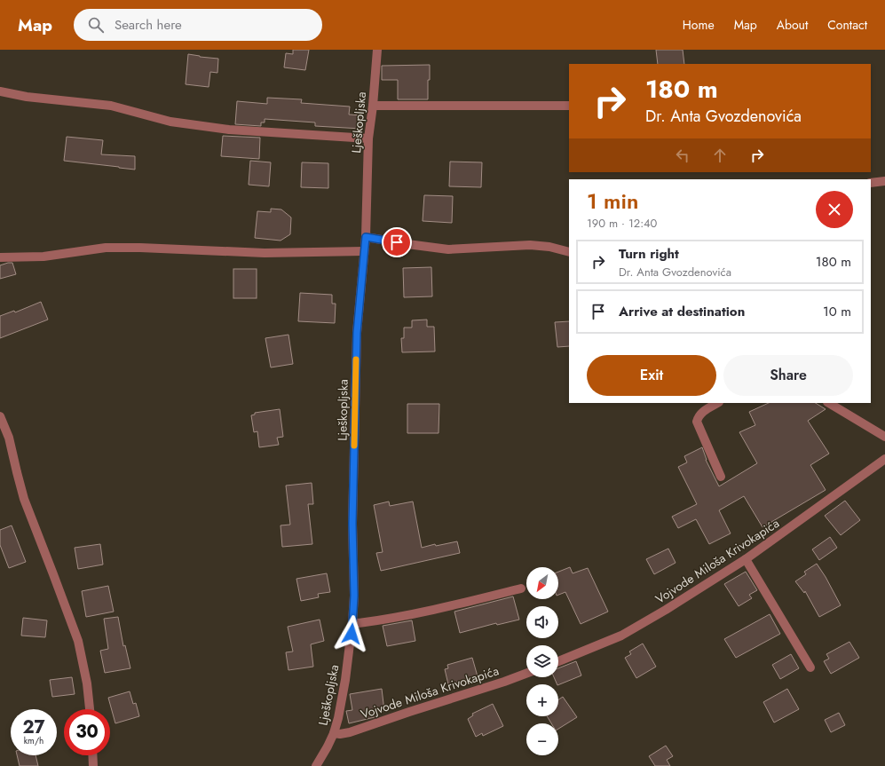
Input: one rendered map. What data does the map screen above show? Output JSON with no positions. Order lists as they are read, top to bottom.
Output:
{
  "streets": {
    "street": ["Lješkopljska", "Vojvode Miloša Krivokapića"]
  },
  "crossings": [
    ["Lješkopljska", "Vojvode Miloša Krivokapića"]
  ],
  "north": "bottom left",
  "page": {
    "header": "Map",
    "search": "Search here",
    "nav": [
      "Home",
      "Map",
      "About",
      "Contact"
    ],
    "turn": ["180 m", "Dr. Anta Gvozdenovića"],
    "heading": ["1 min", "190 m · 12:40"],
    "list": [
      {
        "name": "Turn right",
        "note": "Dr. Anta Gvozdenovića",
        "value": "180 m"
      },
      {
        "name": "Arrive at destination",
        "value": "10 m"
      }
    ],
    "buttons": ["Exit", "Share"],
    "map_buttons": ["+", "−"],
    "speed": "27 km/h",
    "limit": "30"
  }
}
